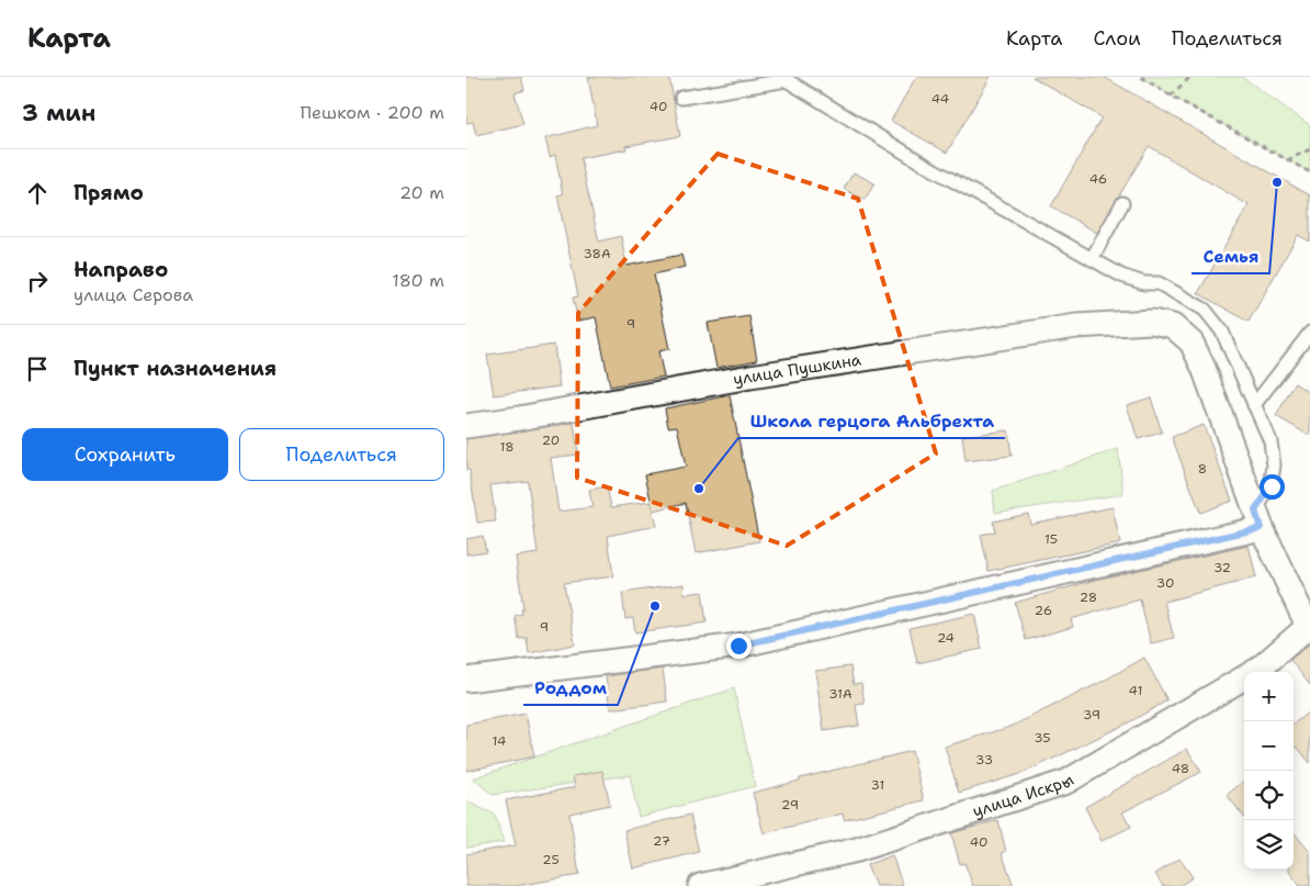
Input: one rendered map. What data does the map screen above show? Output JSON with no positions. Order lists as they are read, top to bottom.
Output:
{
  "streets": {
    "street": ["улица Пушкина", "улица Искры"]
  },
  "crossings": [
    ["улица Пушкина", "улица Искры"]
  ],
  "places": ["Семья", "Школа герцога Альбрехта", "Роддом"],
  "house_numbers": [
    "44",
    "40",
    "46",
    "38А",
    "9",
    "20",
    "18",
    "8",
    "15",
    "32",
    "30",
    "28",
    "26",
    "9",
    "24",
    "41",
    "31А",
    "39",
    "35",
    "14",
    "33",
    "48",
    "31",
    "29",
    "27",
    "40",
    "25"
  ],
  "page": {
    "header": "Карта",
    "nav": ["Карта", "Слои", "Поделиться"],
    "heading": ["3 мин", "Пешком · 200 m"],
    "list": [
      ["Прямо", "20 m"],
      ["Направо", "улица Серова", "180 m"],
      "Пункт назначения"
    ],
    "buttons": ["Сохранить", "Поделиться"],
    "map_buttons": ["+", "−"]
  }
}
